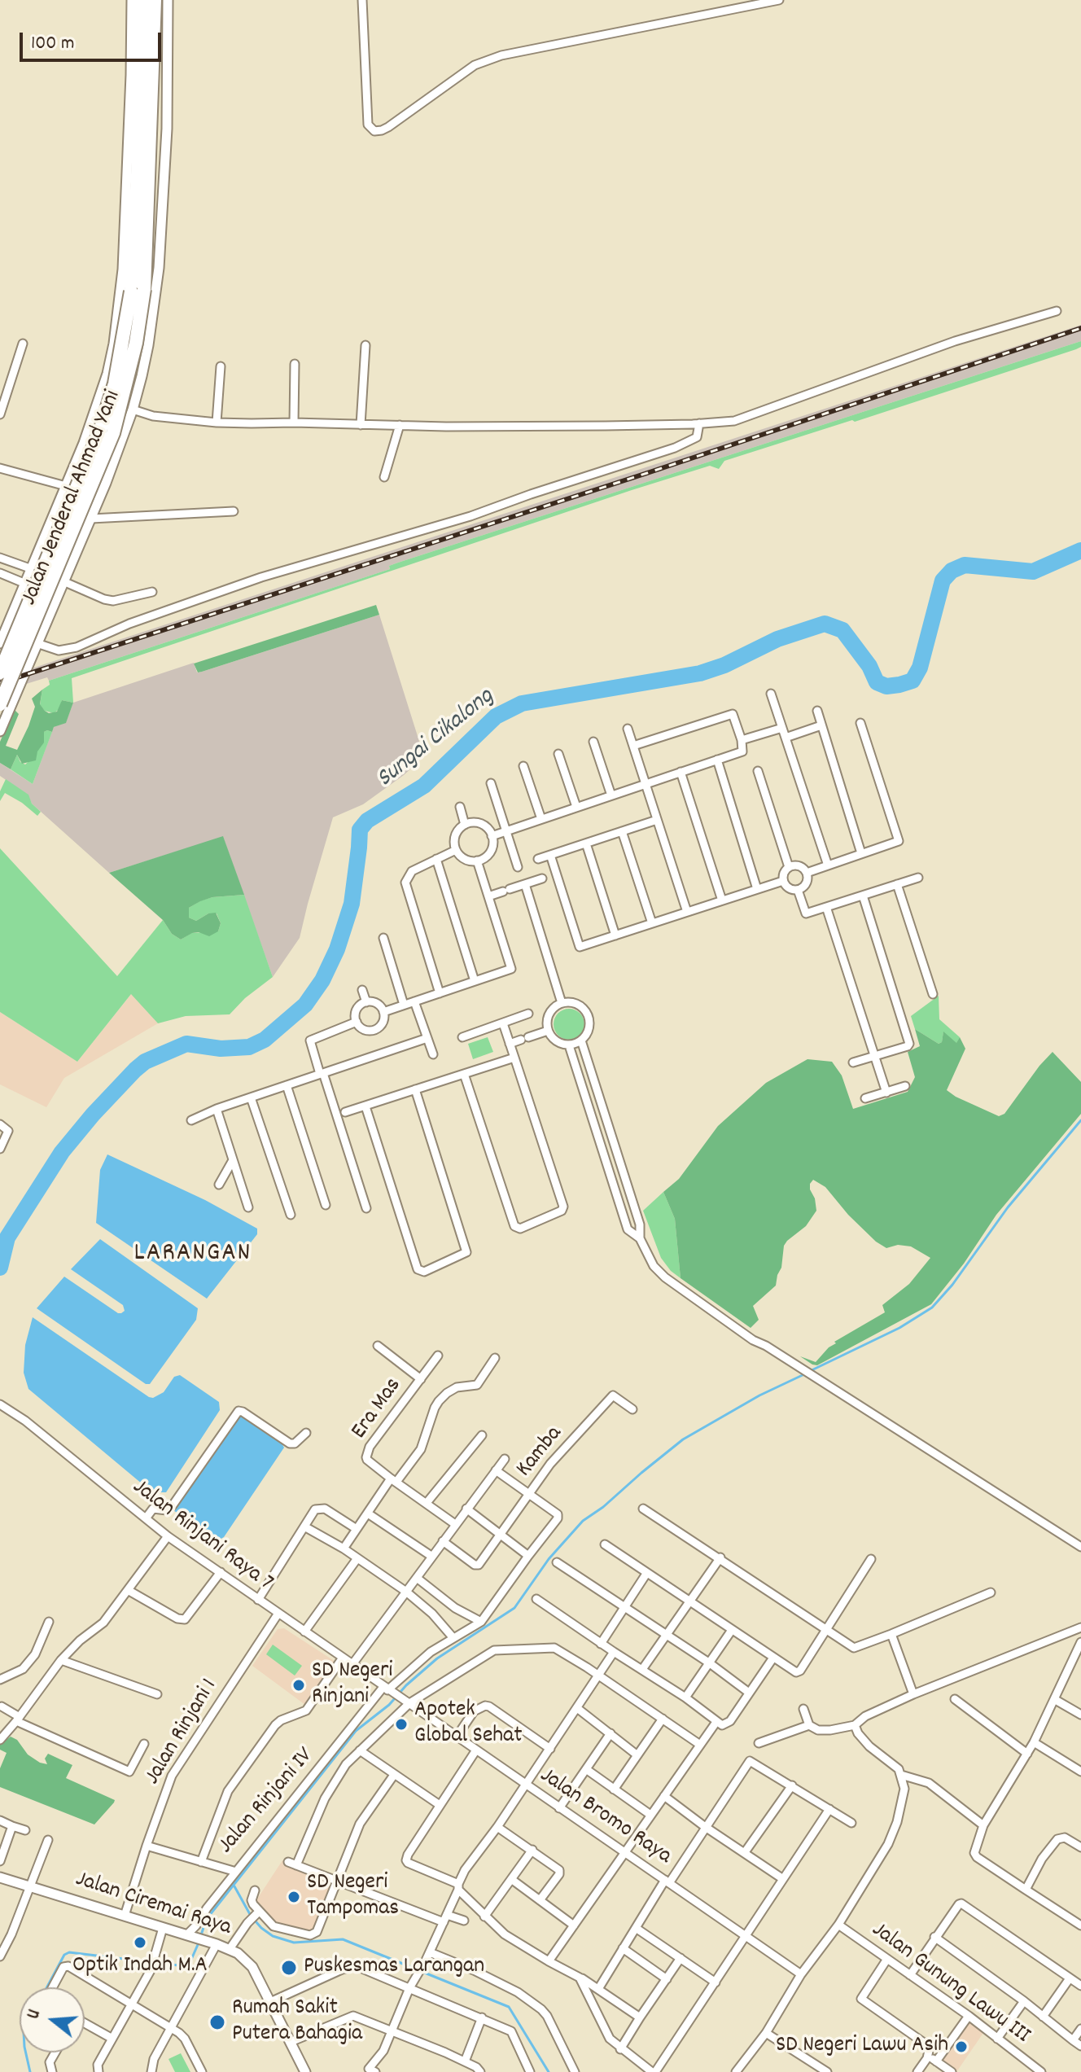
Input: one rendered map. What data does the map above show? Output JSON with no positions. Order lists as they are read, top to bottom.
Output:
{
  "streets": {
    "highway": ["Jalan Jenderal Ahmad Yani"],
    "street": [
      "Era Mas",
      "Kamba",
      "Jalan Rinjani Raya 7",
      "Jalan Rinjani 1",
      "Jalan Rinjani IV",
      "Jalan Bromo Raya",
      "Jalan Ciremai Raya",
      "Jalan Gunung Lawu III"
    ]
  },
  "crossings": [
    ["Kamba", "Jalan Rinjani Raya 7"],
    ["Jalan Rinjani Raya 7", "Jalan Rinjani 1"],
    ["Jalan Rinjani Raya 7", "Jalan Rinjani IV"],
    ["Jalan Rinjani Raya 7", "Jalan Bromo Raya"],
    ["Jalan Rinjani 1", "Jalan Rinjani IV"],
    ["Jalan Rinjani 1", "Jalan Ciremai Raya"],
    ["Jalan Rinjani IV", "Jalan Bromo Raya"]
  ],
  "districts": ["LARANGAN"],
  "water": ["Sungai Cikalong"],
  "places": [
    "SD Negeri Rinjani",
    "Apotek Global Sehat",
    "SD Negeri Tampomas",
    "Optik Indah M.A",
    "Puskesmas Larangan",
    "Rumah Sakit Putera Bahagia",
    "SD Negeri Lawu Asih"
  ],
  "scale_bar": "100 m",
  "north": "left"
}
